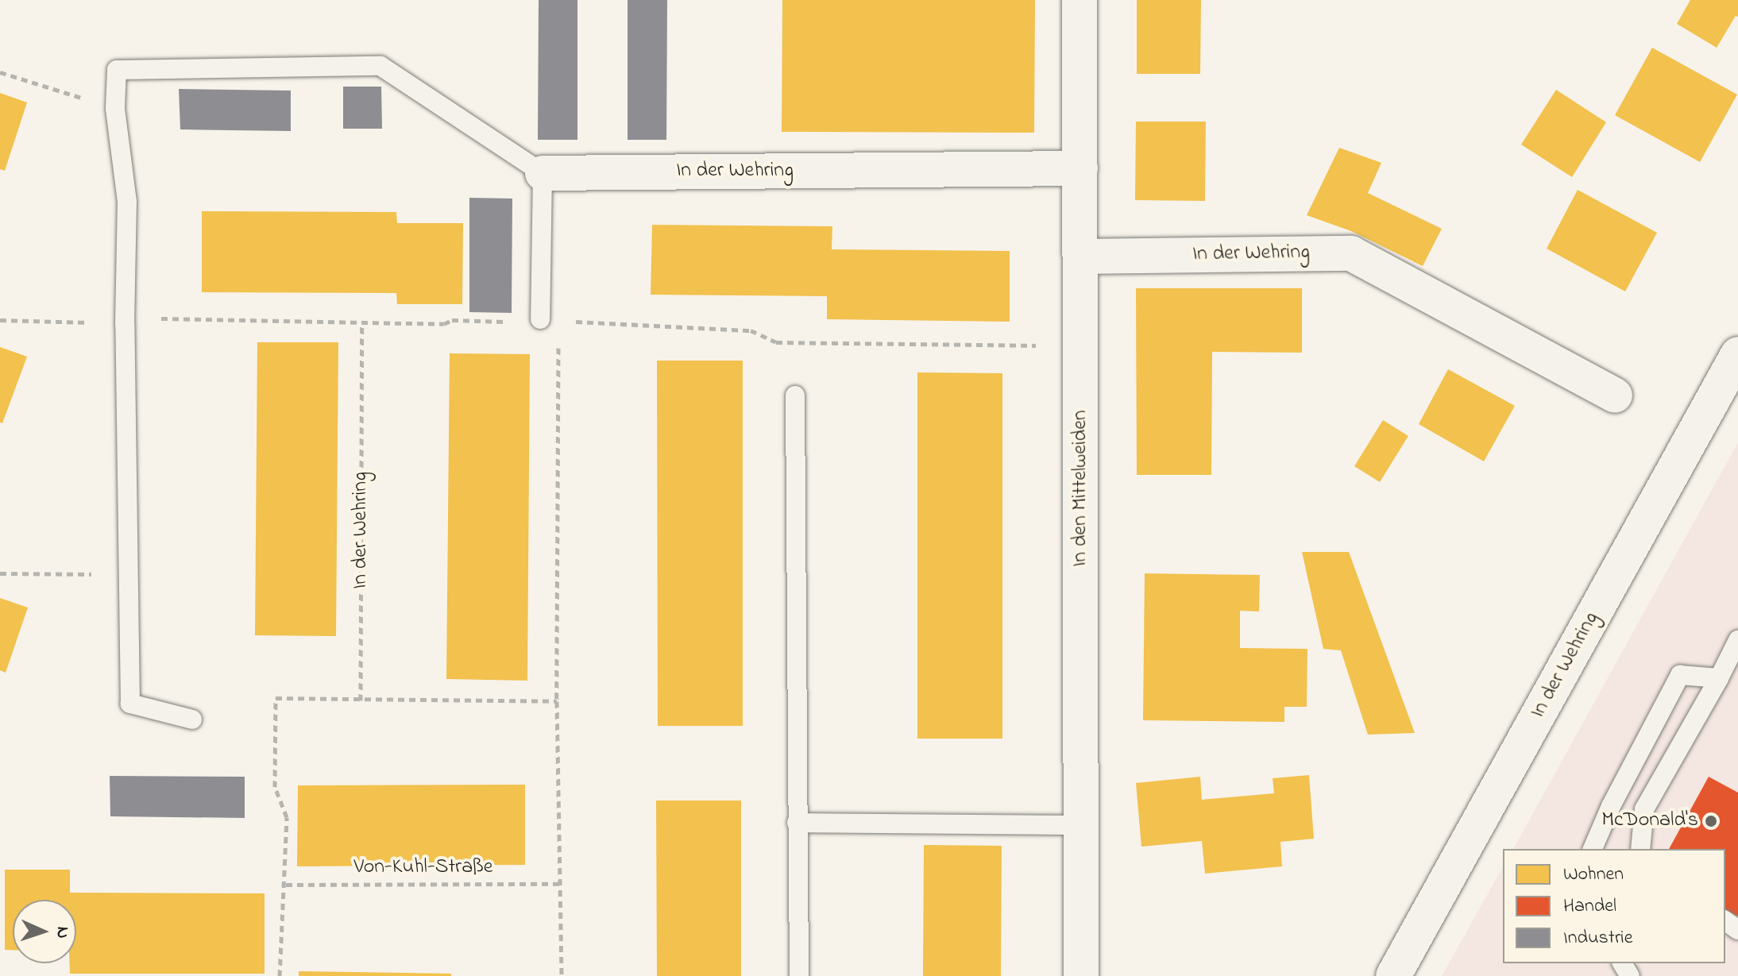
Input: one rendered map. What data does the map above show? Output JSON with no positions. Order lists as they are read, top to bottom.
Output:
{
  "streets": {
    "street": ["In der Wehring", "In den Mittelweiden"],
    "path": ["Von-Kuhl-Straße"]
  },
  "crossings": [
    ["In der Wehring", "In den Mittelweiden"]
  ],
  "places": ["McDonald's"],
  "legend": ["Wohnen", "Handel", "Industrie"],
  "north": "right"
}
